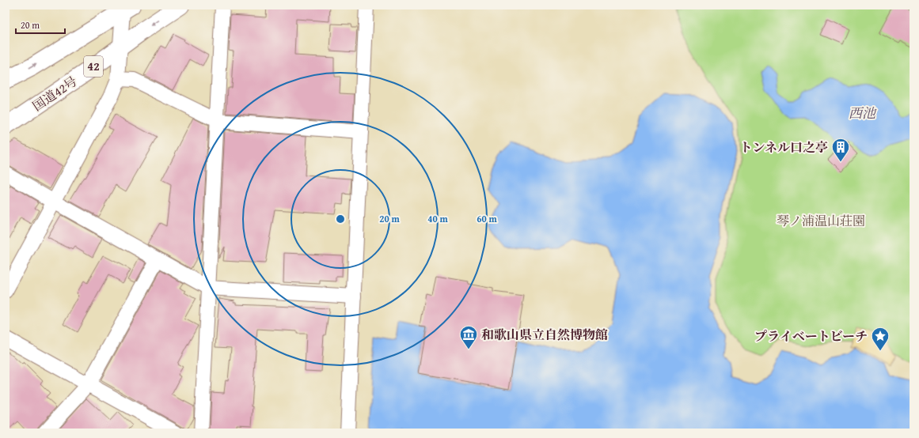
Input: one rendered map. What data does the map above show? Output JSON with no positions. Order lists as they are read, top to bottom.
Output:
{
  "streets": {
    "highway": ["42", "国道42号"]
  },
  "water": ["西池"],
  "parks": ["琴ノ浦温山荘園"],
  "places": {
    "building": ["トンネル口之亭"],
    "museum": ["和歌山県立自然博物館"],
    "place": ["プライベートビーチ"]
  },
  "scale_bar": "20 m",
  "rings": ["20 m", "40 m", "60 m"]
}
